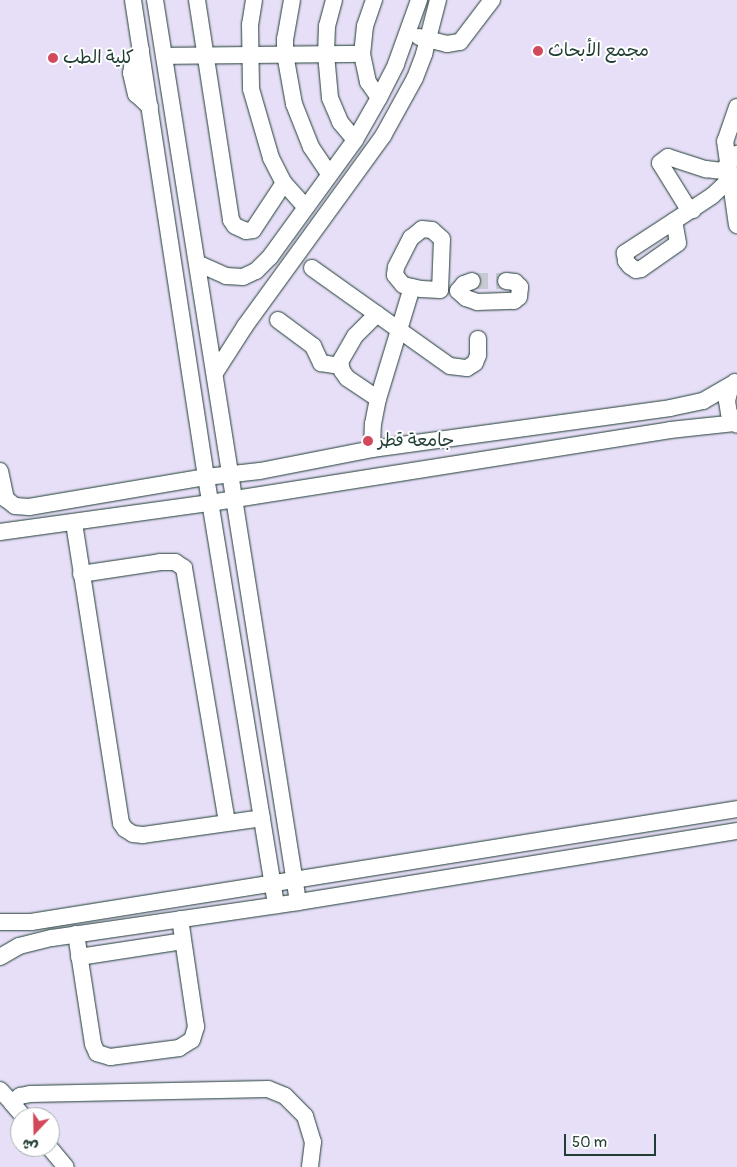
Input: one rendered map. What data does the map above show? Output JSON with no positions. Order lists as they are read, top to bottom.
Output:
{
  "places": ["مجمع الأبحاث", "كلية الطب", "جامعة قطر"],
  "scale_bar": "50 m",
  "north": "bottom"
}
